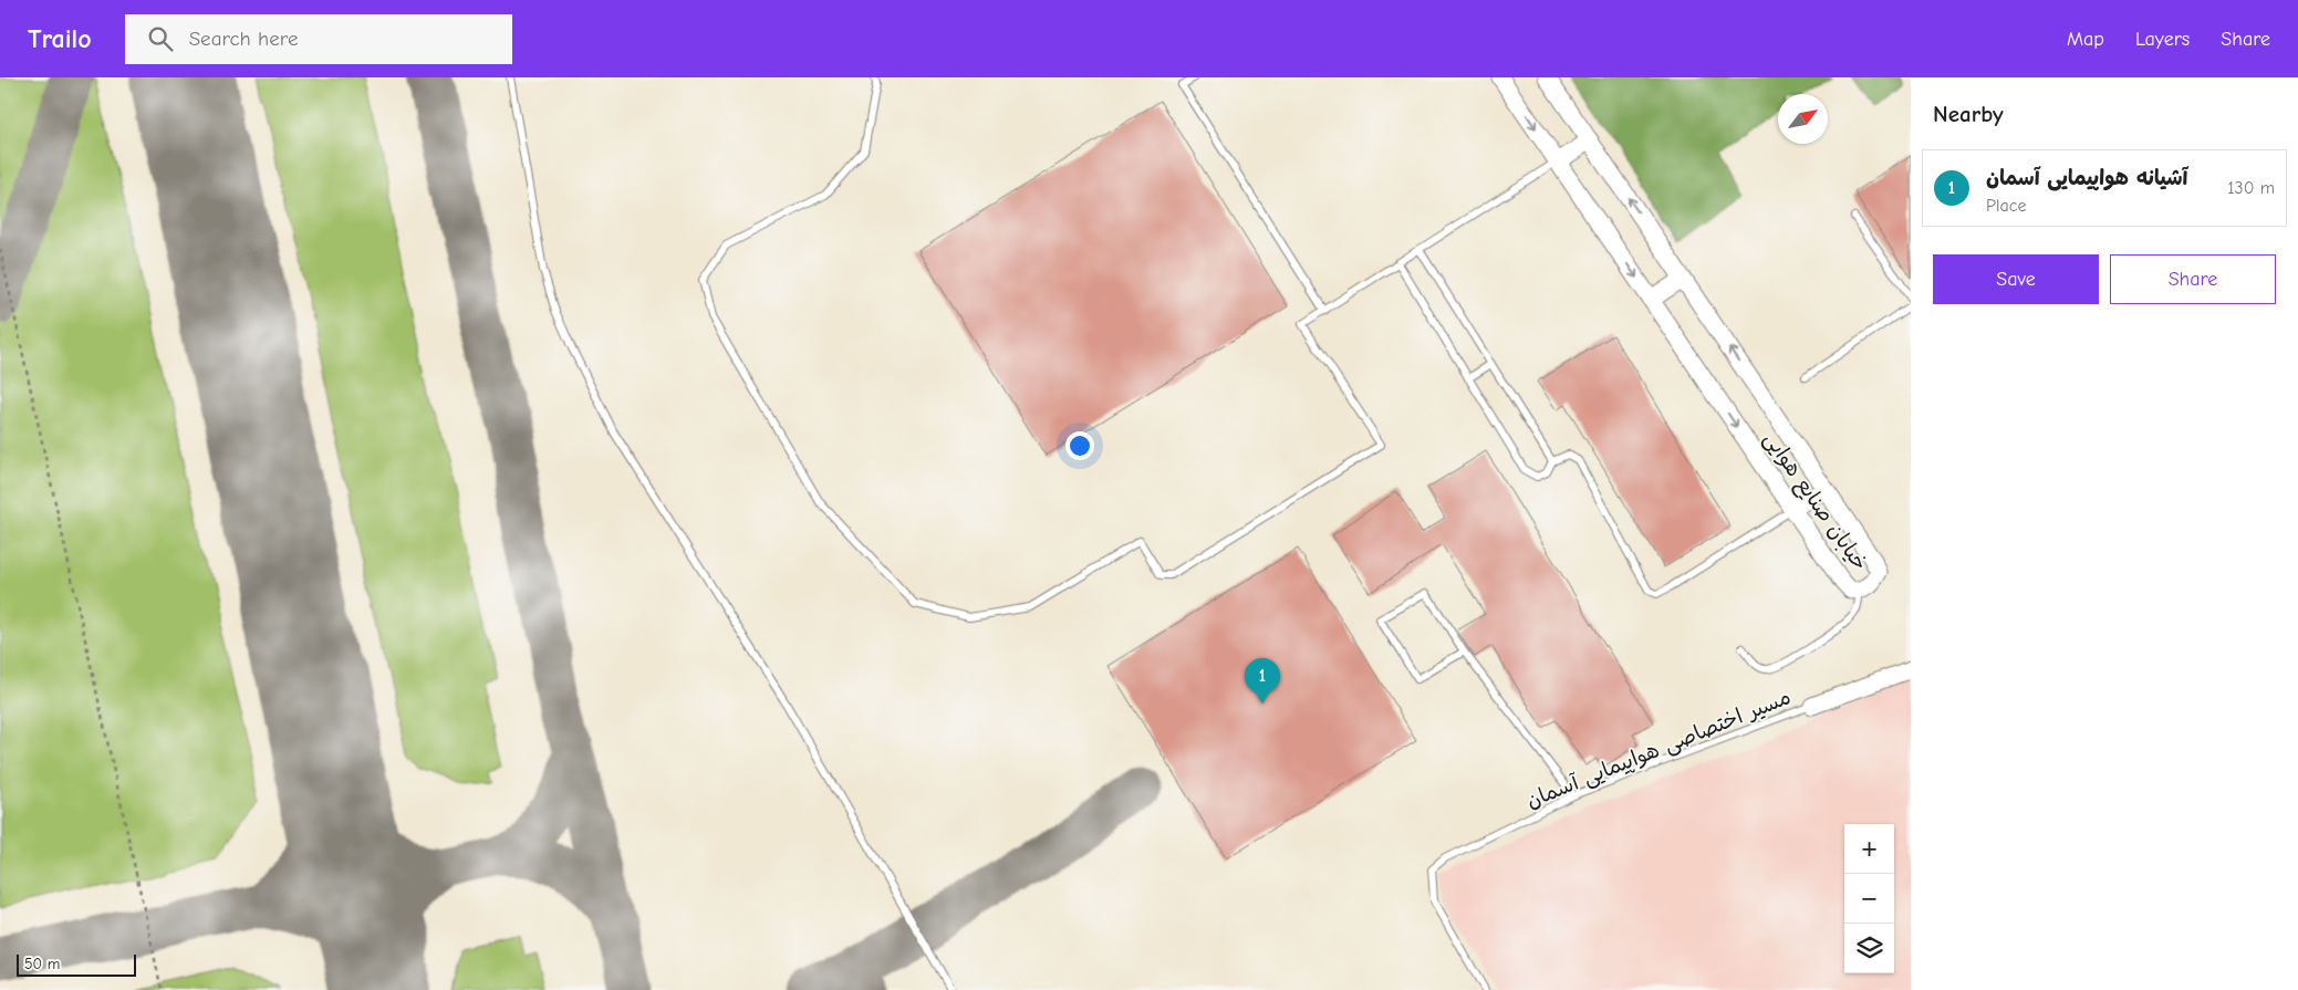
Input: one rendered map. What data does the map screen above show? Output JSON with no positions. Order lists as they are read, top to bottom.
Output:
{
  "streets": {
    "street": ["خیابان صنایع هوایی"],
    "lane": ["مسیر اختصاصی هواپیمایی آسمان"]
  },
  "scale_bar": "50 m",
  "north": "top right",
  "page": {
    "header": "Trailo",
    "search": "Search here",
    "nav": ["Map", "Layers", "Share"],
    "heading": "Nearby",
    "list": [
      {
        "mark": "1",
        "name": "آشیانه هواپیمایی آسمان",
        "note": "Place",
        "value": "130 m"
      }
    ],
    "buttons": ["Save", "Share"],
    "pins": "1",
    "map_buttons": ["+", "−"],
    "scale": "50 m"
  }
}
